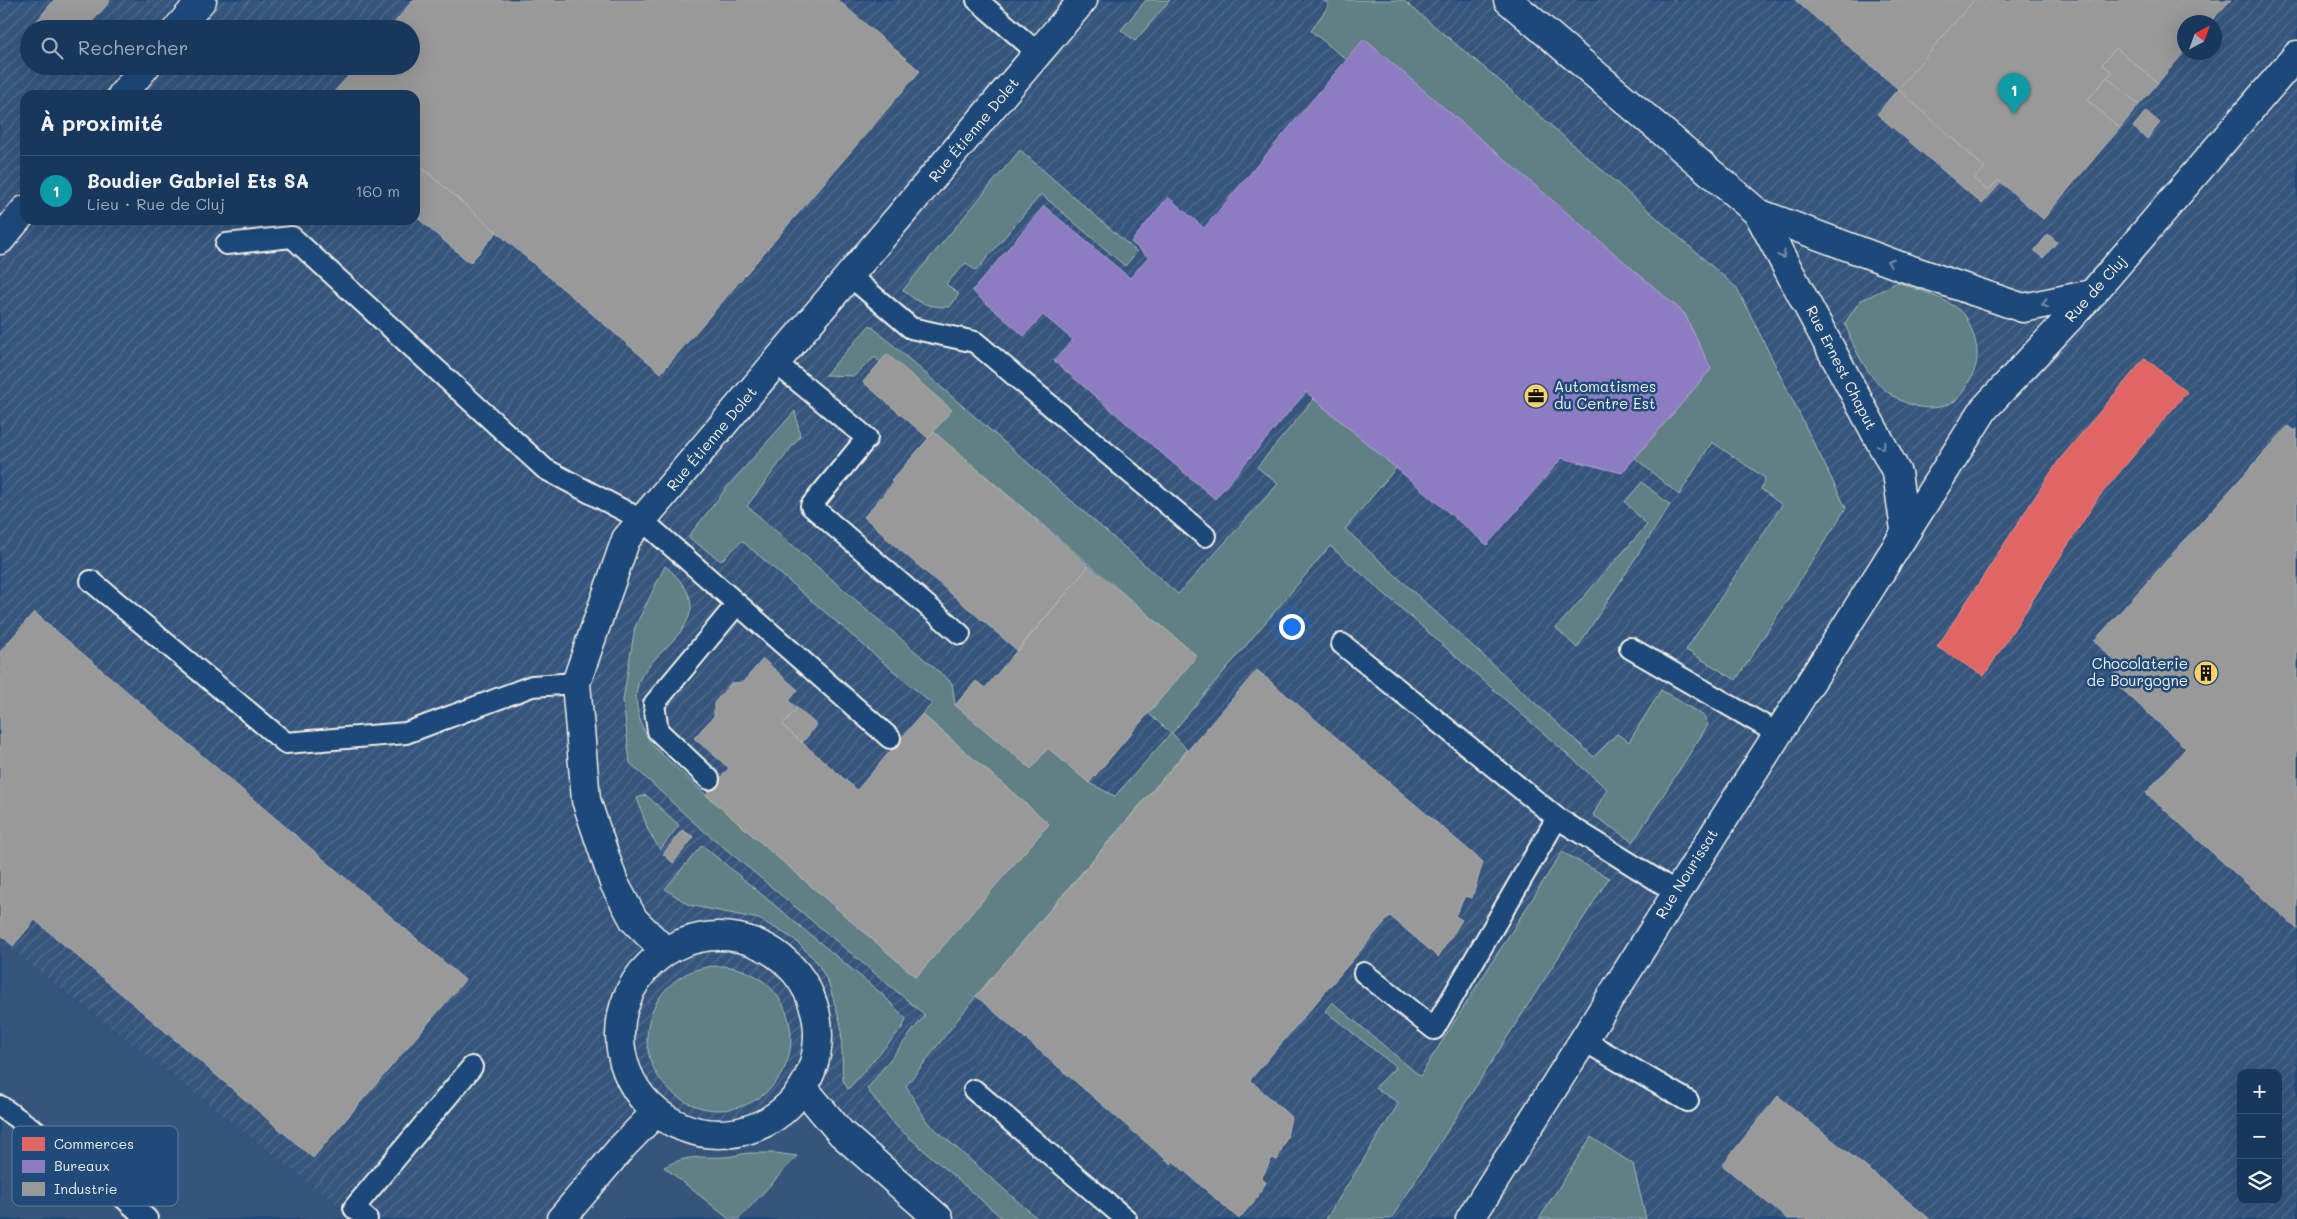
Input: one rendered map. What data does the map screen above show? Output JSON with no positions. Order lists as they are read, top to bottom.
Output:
{
  "streets": {
    "street": [
      "Rue Étienne Dolet",
      "Rue de Cluj",
      "Rue Ernest Chaput",
      "Rue Nourissat"
    ]
  },
  "crossings": [
    ["Rue de Cluj", "Rue Ernest Chaput"],
    ["Rue de Cluj", "Rue Nourissat"],
    ["Rue Ernest Chaput", "Rue Nourissat"]
  ],
  "places": {
    "office": ["Automatismes du Centre Est"],
    "building": ["Chocolaterie de Bourgogne"]
  },
  "legend": ["Commerces", "Bureaux", "Industrie"],
  "north": "top right",
  "page": {
    "search": "Rechercher",
    "pins": "1",
    "heading": "À proximité",
    "list": [
      {
        "mark": "1",
        "name": "Boudier Gabriel Ets SA",
        "note": "Lieu · Rue de Cluj",
        "value": "160 m"
      }
    ],
    "map_buttons": ["+", "−"]
  }
}
